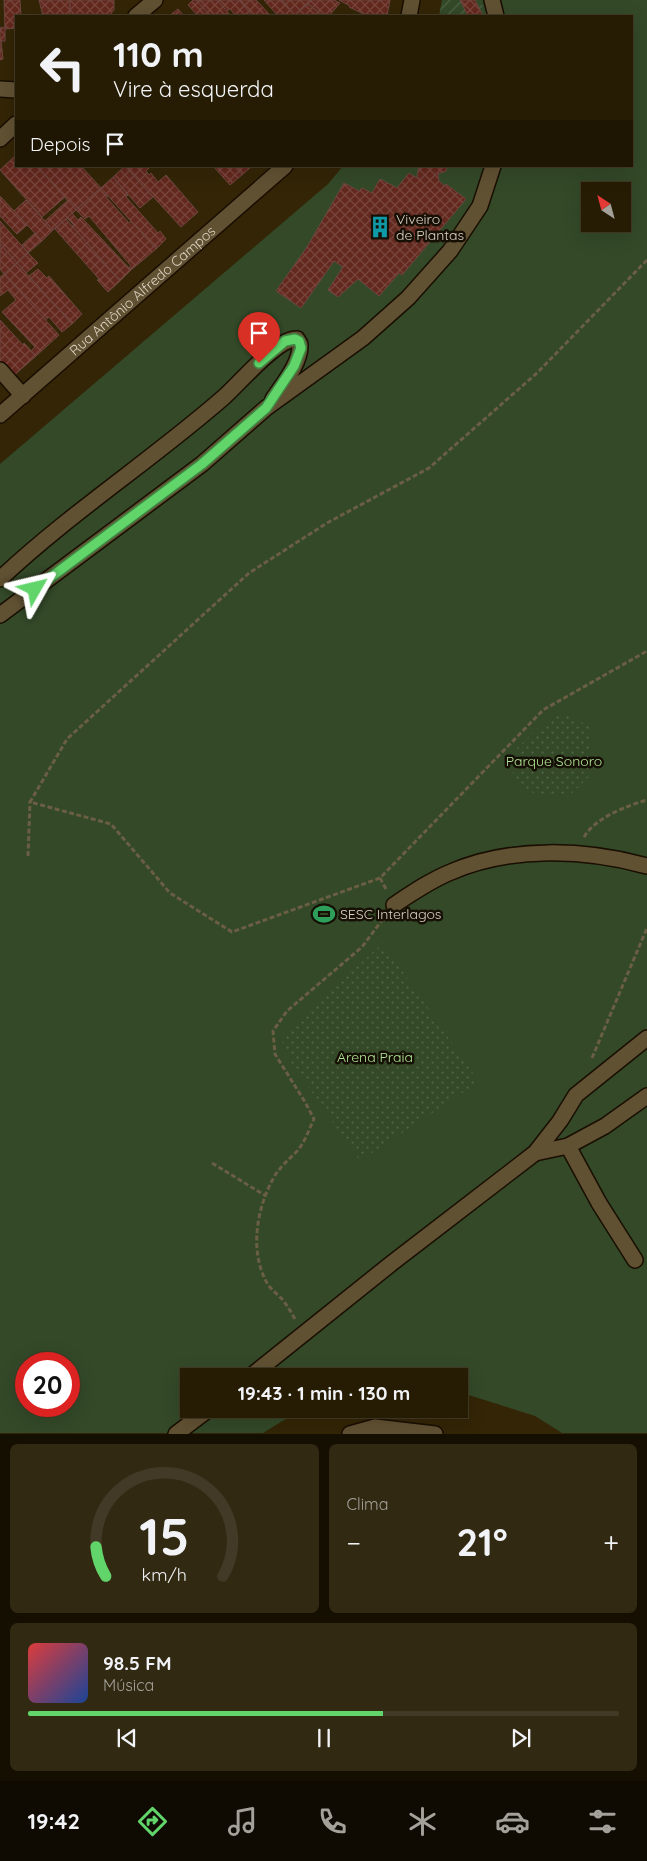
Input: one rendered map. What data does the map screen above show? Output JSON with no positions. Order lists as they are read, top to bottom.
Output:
{
  "streets": {
    "street": ["Rua Antônio Alfredo Campos"]
  },
  "parks": ["Parque Sonoro", "Arena Praia"],
  "places": {
    "building": ["Viveiro de Plantas"],
    "sports": ["SESC Interlagos"]
  },
  "north": "top left",
  "page": {
    "turn": ["110 m", "Vire à esquerda"],
    "then": "Depois",
    "limit": "20",
    "trip": "19:43 · 1 min · 130 m",
    "tile": "Clima",
    "heat": ["−", "21°", "+"],
    "song": ["98.5 FM", "Música"],
    "tabs": "19:42",
    "gauge": ["15", "km/h"]
  }
}
